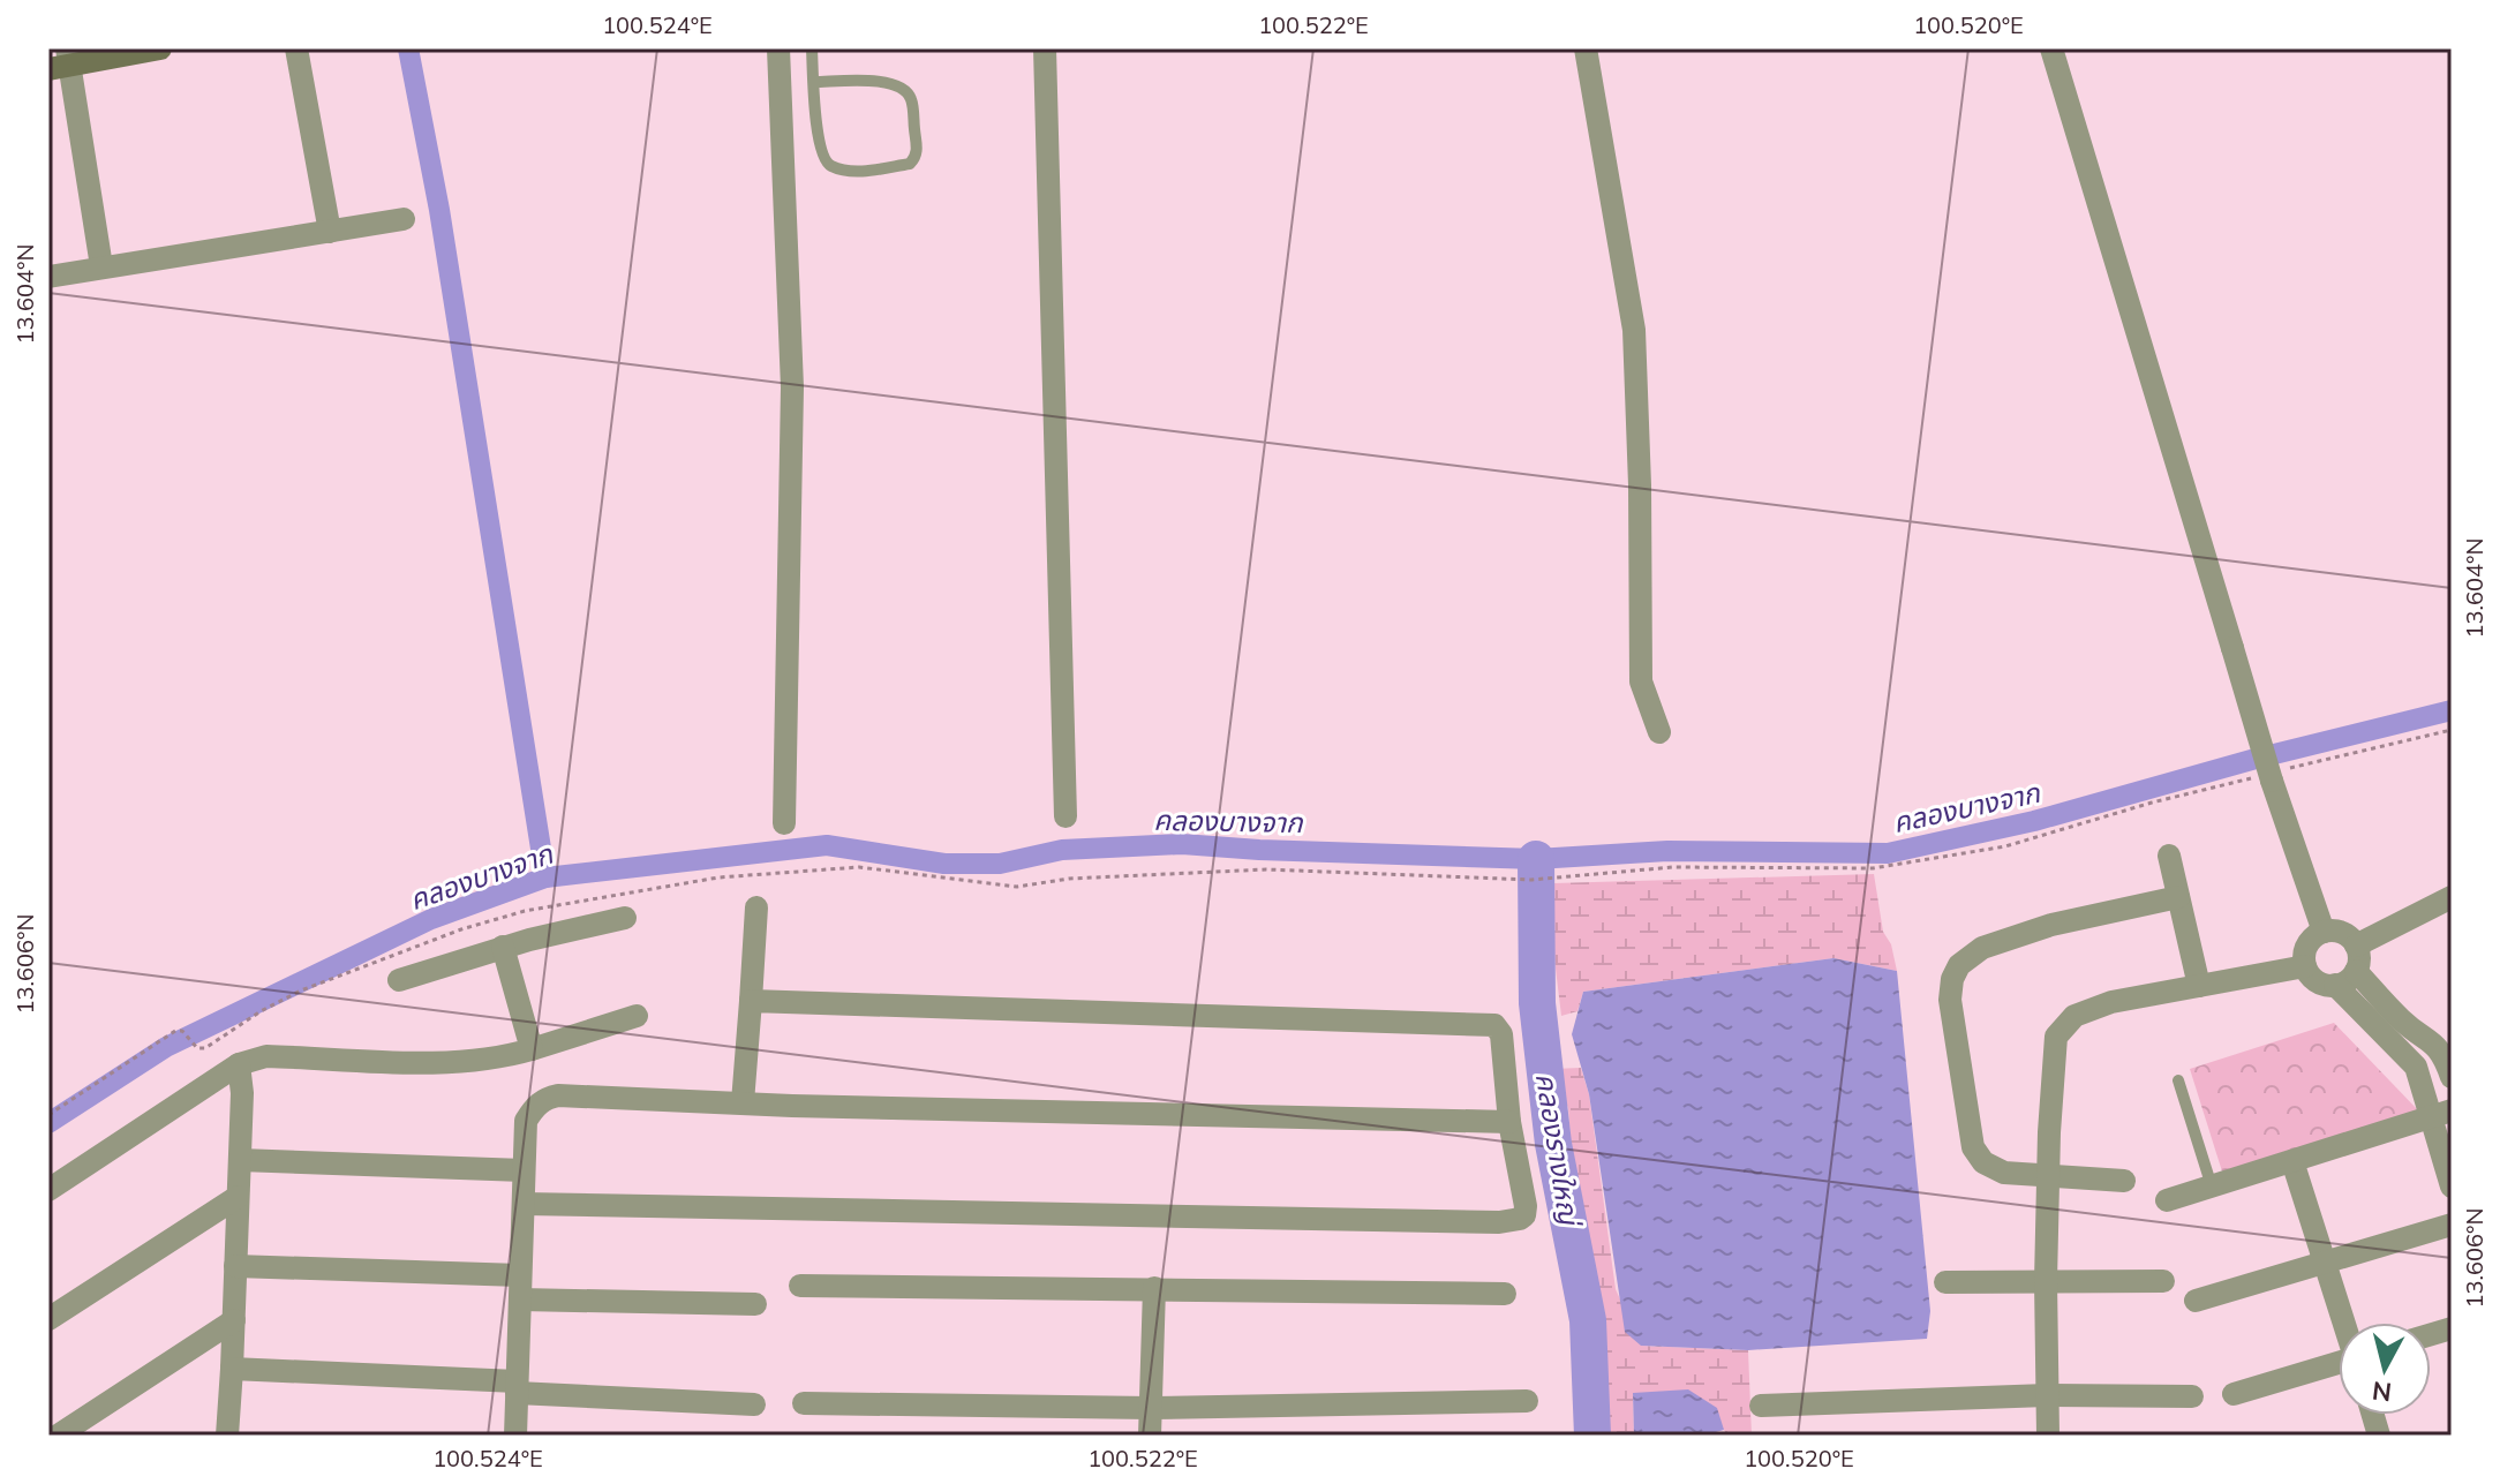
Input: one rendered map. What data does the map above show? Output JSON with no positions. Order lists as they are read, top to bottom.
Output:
{
  "water": ["คลองบางจาก", "คลองรางใหญ่"],
  "north": "bottom",
  "coordinates": [
    "100.524°E",
    "100.522°E",
    "100.520°E",
    "13.604°N",
    "13.606°N"
  ]
}
